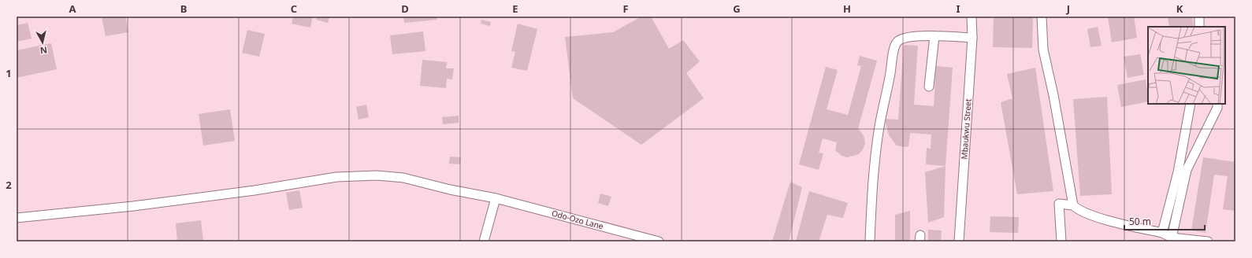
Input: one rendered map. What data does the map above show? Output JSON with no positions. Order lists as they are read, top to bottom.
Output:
{
  "streets": {
    "street": ["Mbaukwu Street", "Odo-Ozo Lane"]
  },
  "scale_bar": "50 m",
  "north": "bottom",
  "grid": {
    "columns": [
      "A",
      "B",
      "C",
      "D",
      "E",
      "F",
      "G",
      "H",
      "I",
      "J",
      "K"
    ],
    "rows": ["1", "2"]
  }
}
